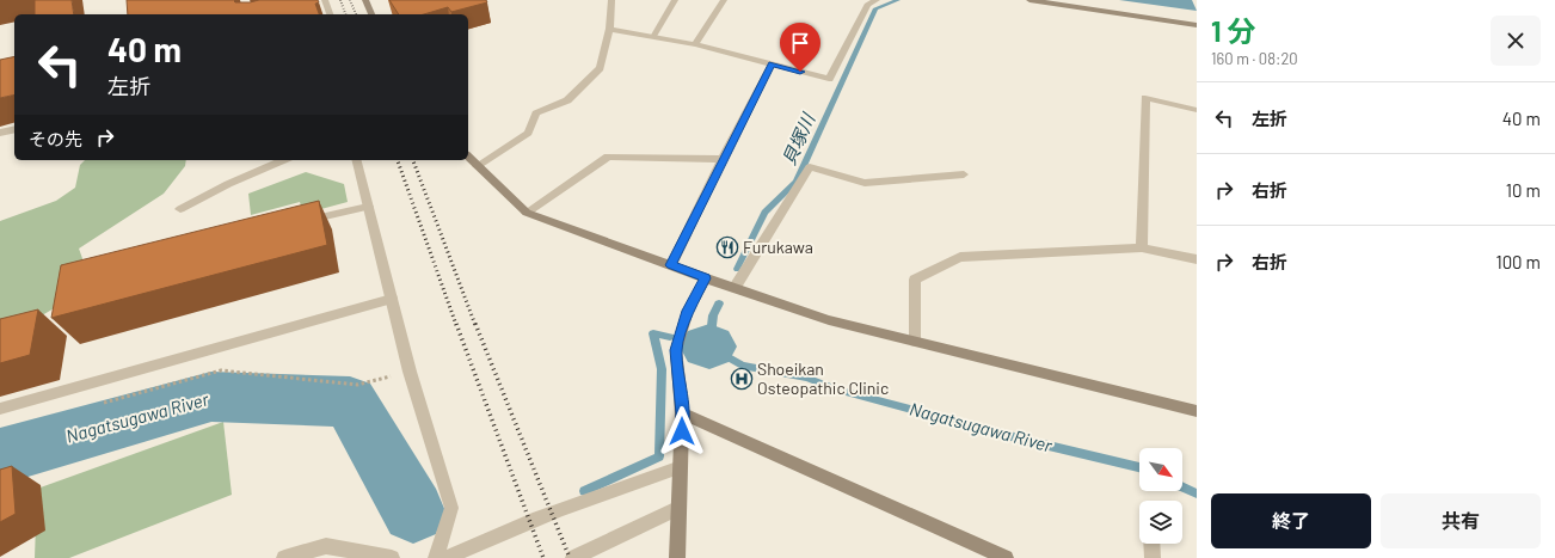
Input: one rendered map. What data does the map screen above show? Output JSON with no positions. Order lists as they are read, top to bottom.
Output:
{
  "water": ["貝塚川", "Nagatsugawa River"],
  "places": {
    "restaurant": ["Furukawa"],
    "hospital": ["Shoeikan Osteopathic Clinic"]
  },
  "north": "bottom right",
  "page": {
    "heading": ["1 分", "160 m · 08:20"],
    "turn": ["40 m", "左折"],
    "list": [
      {
        "name": "左折",
        "value": "40 m"
      },
      {
        "name": "右折",
        "value": "10 m"
      },
      {
        "name": "右折",
        "value": "100 m"
      }
    ],
    "then": "その先",
    "buttons": ["終了", "共有"]
  }
}
